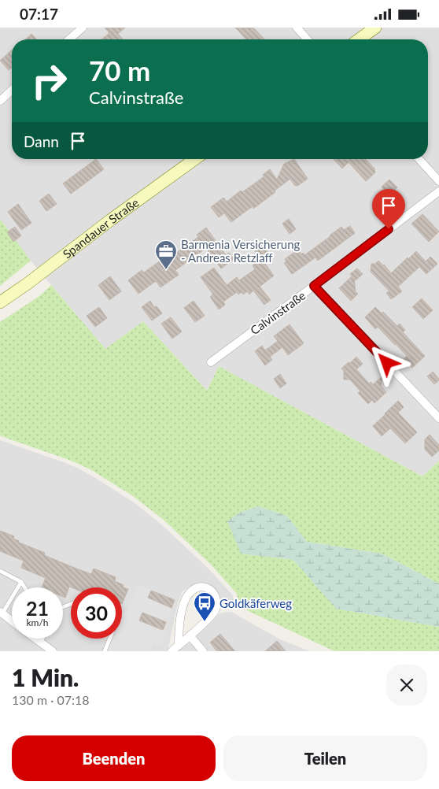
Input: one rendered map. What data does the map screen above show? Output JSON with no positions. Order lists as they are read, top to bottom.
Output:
{
  "streets": {
    "main road": ["Spandauer Straße"],
    "street": ["Calvinstraße"]
  },
  "places": {
    "office": ["Barmenia Versicherung - Andreas Retzlaff"],
    "bus stop": ["Goldkäferweg"]
  },
  "page": {
    "status": "07:17",
    "turn": ["70 m", "Calvinstraße"],
    "then": "Dann",
    "speed": "21 km/h",
    "limit": "30",
    "heading": ["1 Min.", "130 m · 07:18"],
    "buttons": ["Beenden", "Teilen"]
  }
}
